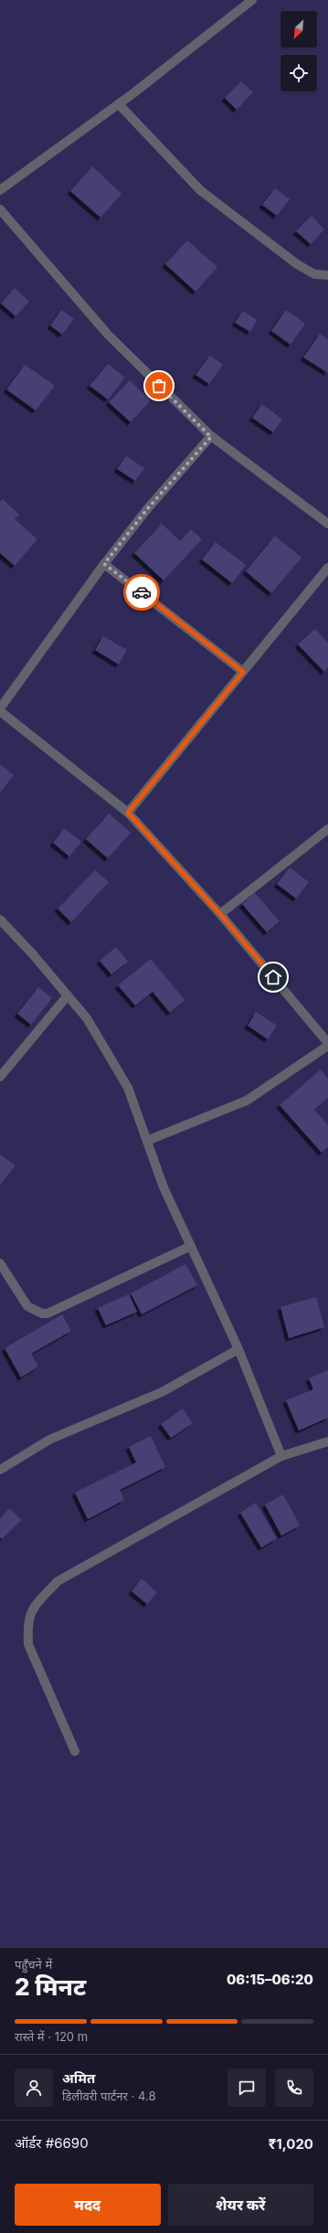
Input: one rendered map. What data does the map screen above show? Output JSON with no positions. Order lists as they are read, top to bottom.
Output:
{
  "north": "bottom left",
  "page": {
    "heading": ["2 मिनट", "पहुँचने में", "06:15–06:20"],
    "panel": [
      "अमित",
      "डिलीवरी पार्टनर · 4.8",
      "ऑर्डर #6690",
      "₹1,020"
    ],
    "bar": "रास्ते में · 120 m",
    "buttons": ["मदद", "शेयर करें"]
  }
}
